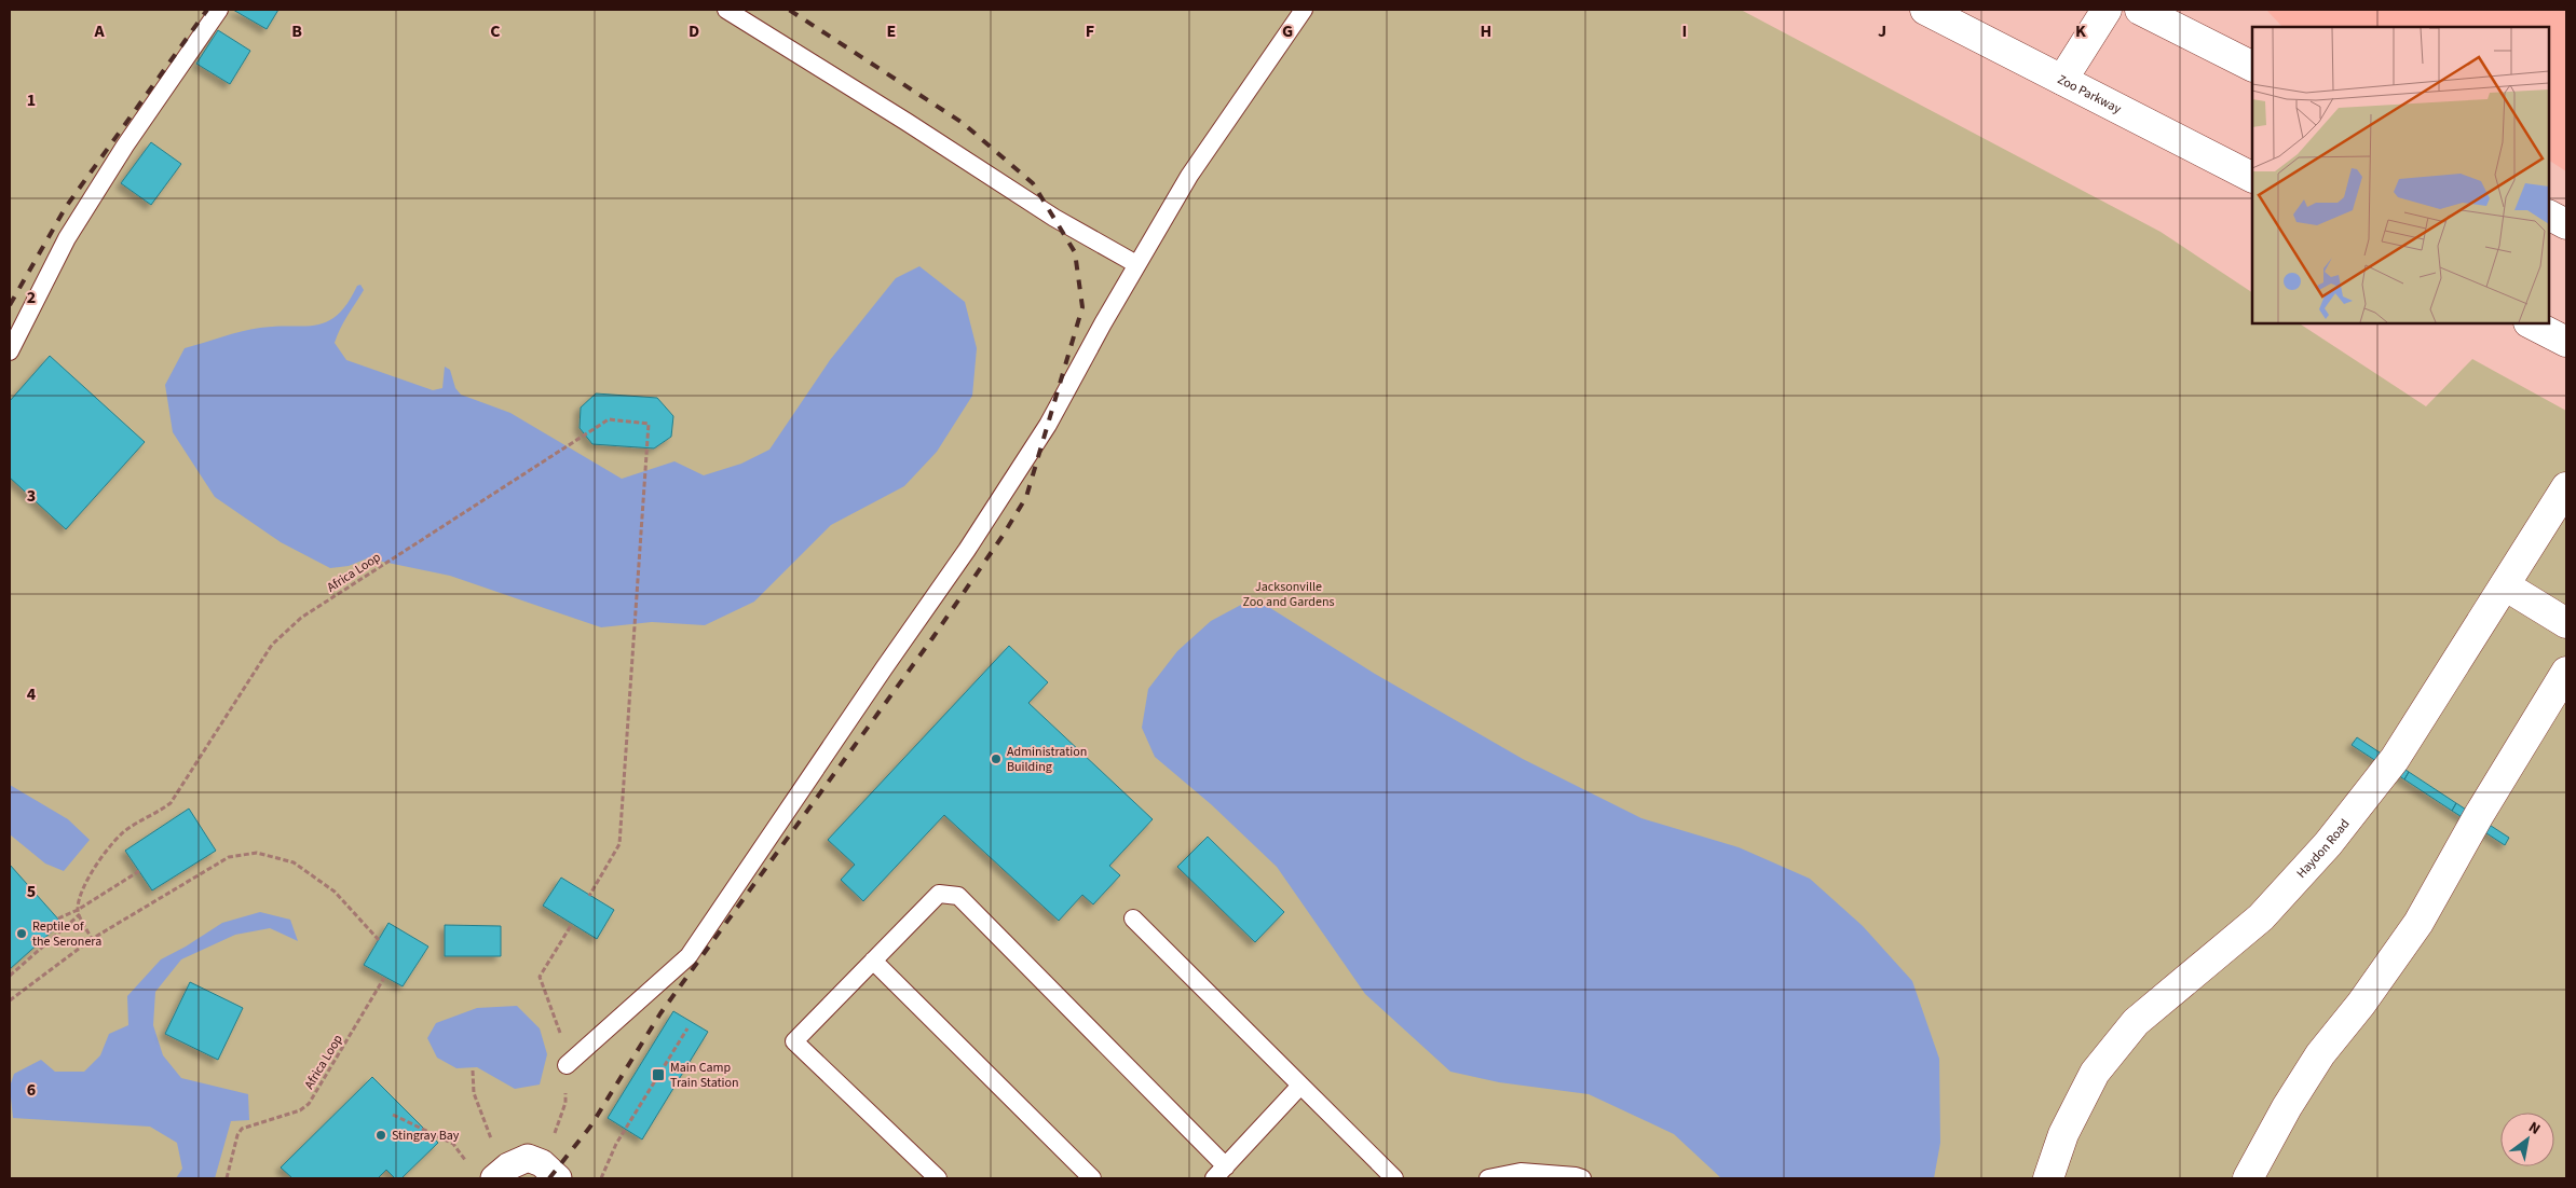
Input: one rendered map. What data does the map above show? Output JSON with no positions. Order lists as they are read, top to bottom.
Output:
{
  "streets": {
    "street": ["Zoo Parkway", "Haydon Road"],
    "path": ["Africa Loop"]
  },
  "parks": ["Jacksonville Zoo and Gardens"],
  "places": {
    "other": ["Administration Building", "Reptile of the Seronera", "Stingray Bay"],
    "transit": ["Main Camp Train Station"]
  },
  "north": "top right",
  "grid": {
    "columns": [
      "A",
      "B",
      "C",
      "D",
      "E",
      "F",
      "G",
      "H",
      "I",
      "J",
      "K"
    ],
    "rows": [
      "1",
      "2",
      "3",
      "4",
      "5",
      "6"
    ]
  }
}
